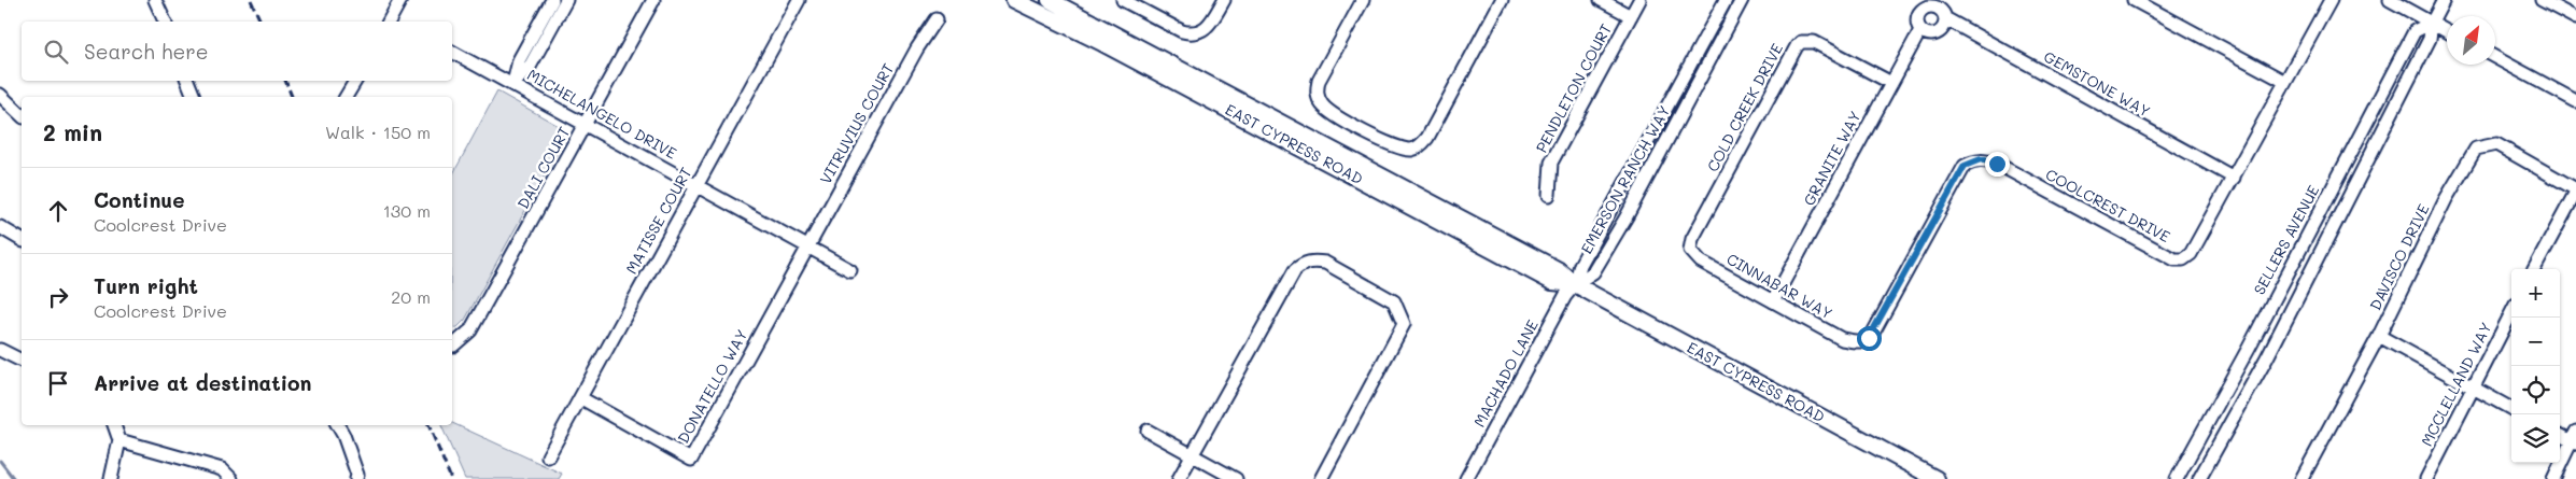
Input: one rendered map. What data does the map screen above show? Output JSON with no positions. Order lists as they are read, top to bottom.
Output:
{
  "streets": {
    "street": [
      "GEMSTONE WAY",
      "PENDLETON COURT",
      "COLD CREEK DRIVE",
      "MICHELANGELO DRIVE",
      "VITRUVIUS COURT",
      "EAST CYPRESS ROAD",
      "GRANITE WAY",
      "DALI COURT",
      "EMERSON RANCH WAY",
      "COOLCREST DRIVE",
      "MATISSE COURT",
      "SELLERS AVENUE",
      "DAVISCO DRIVE",
      "CINNABAR WAY",
      "MACHADO LANE",
      "MCCLELLAND WAY",
      "DONATELLO WAY"
    ]
  },
  "crossings": [
    ["GEMSTONE WAY", "GRANITE WAY"],
    ["GEMSTONE WAY", "COOLCREST DRIVE"],
    ["COLD CREEK DRIVE", "GRANITE WAY"],
    ["COLD CREEK DRIVE", "CINNABAR WAY"],
    ["MICHELANGELO DRIVE", "VITRUVIUS COURT"],
    ["MICHELANGELO DRIVE", "DALI COURT"],
    ["MICHELANGELO DRIVE", "MATISSE COURT"],
    ["MICHELANGELO DRIVE", "DONATELLO WAY"],
    ["VITRUVIUS COURT", "DONATELLO WAY"],
    ["EAST CYPRESS ROAD", "EMERSON RANCH WAY"],
    ["EAST CYPRESS ROAD", "MACHADO LANE"],
    ["GRANITE WAY", "CINNABAR WAY"],
    ["EMERSON RANCH WAY", "MACHADO LANE"],
    ["COOLCREST DRIVE", "CINNABAR WAY"],
    ["MATISSE COURT", "DONATELLO WAY"]
  ],
  "north": "top right",
  "page": {
    "search": "Search here",
    "heading": ["2 min", "Walk · 150 m"],
    "list": [
      ["Continue", "Coolcrest Drive", "130 m"],
      ["Turn right", "Coolcrest Drive", "20 m"],
      "Arrive at destination"
    ],
    "map_buttons": ["+", "−"]
  }
}
